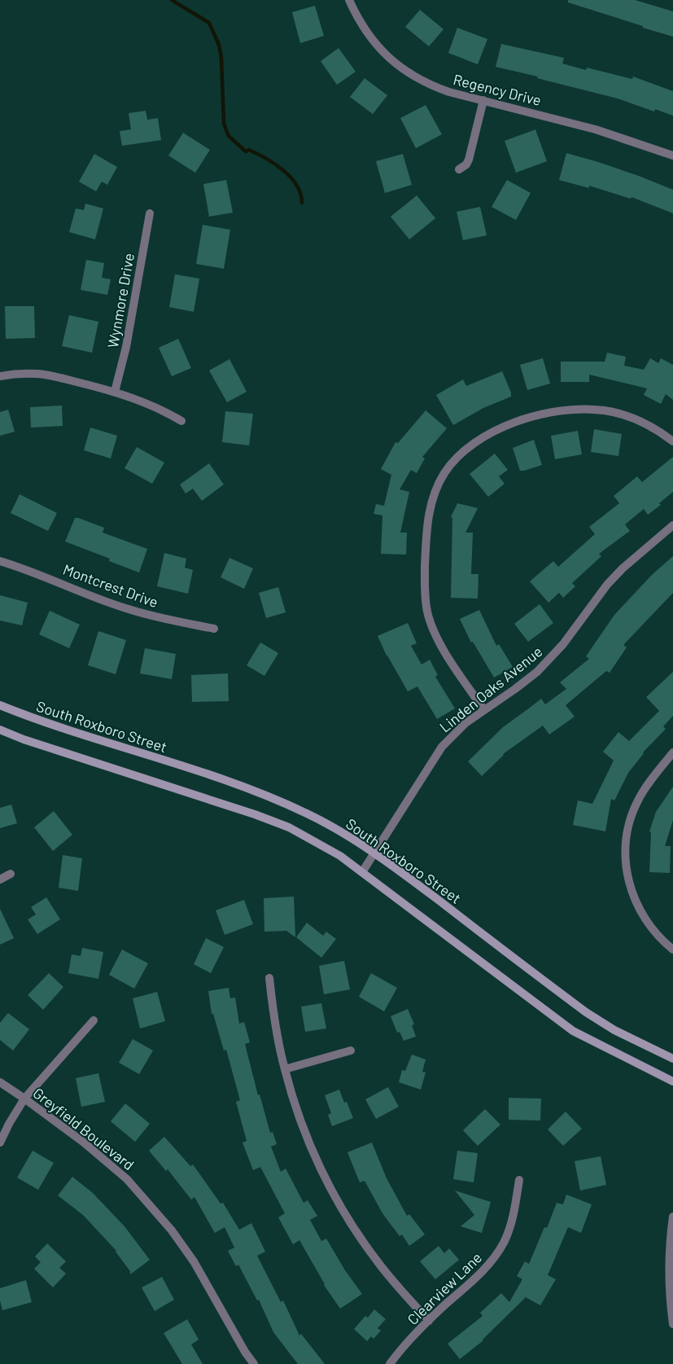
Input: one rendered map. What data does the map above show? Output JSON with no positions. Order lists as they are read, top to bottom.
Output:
{
  "streets": {
    "street": [
      "Regency Drive",
      "Wynmore Drive",
      "Montcrest Drive",
      "Linden Oaks Avenue",
      "South Roxboro Street",
      "Greyfield Boulevard",
      "Clearview Lane"
    ]
  },
  "crossings": [
    ["Linden Oaks Avenue", "South Roxboro Street"]
  ]
}
